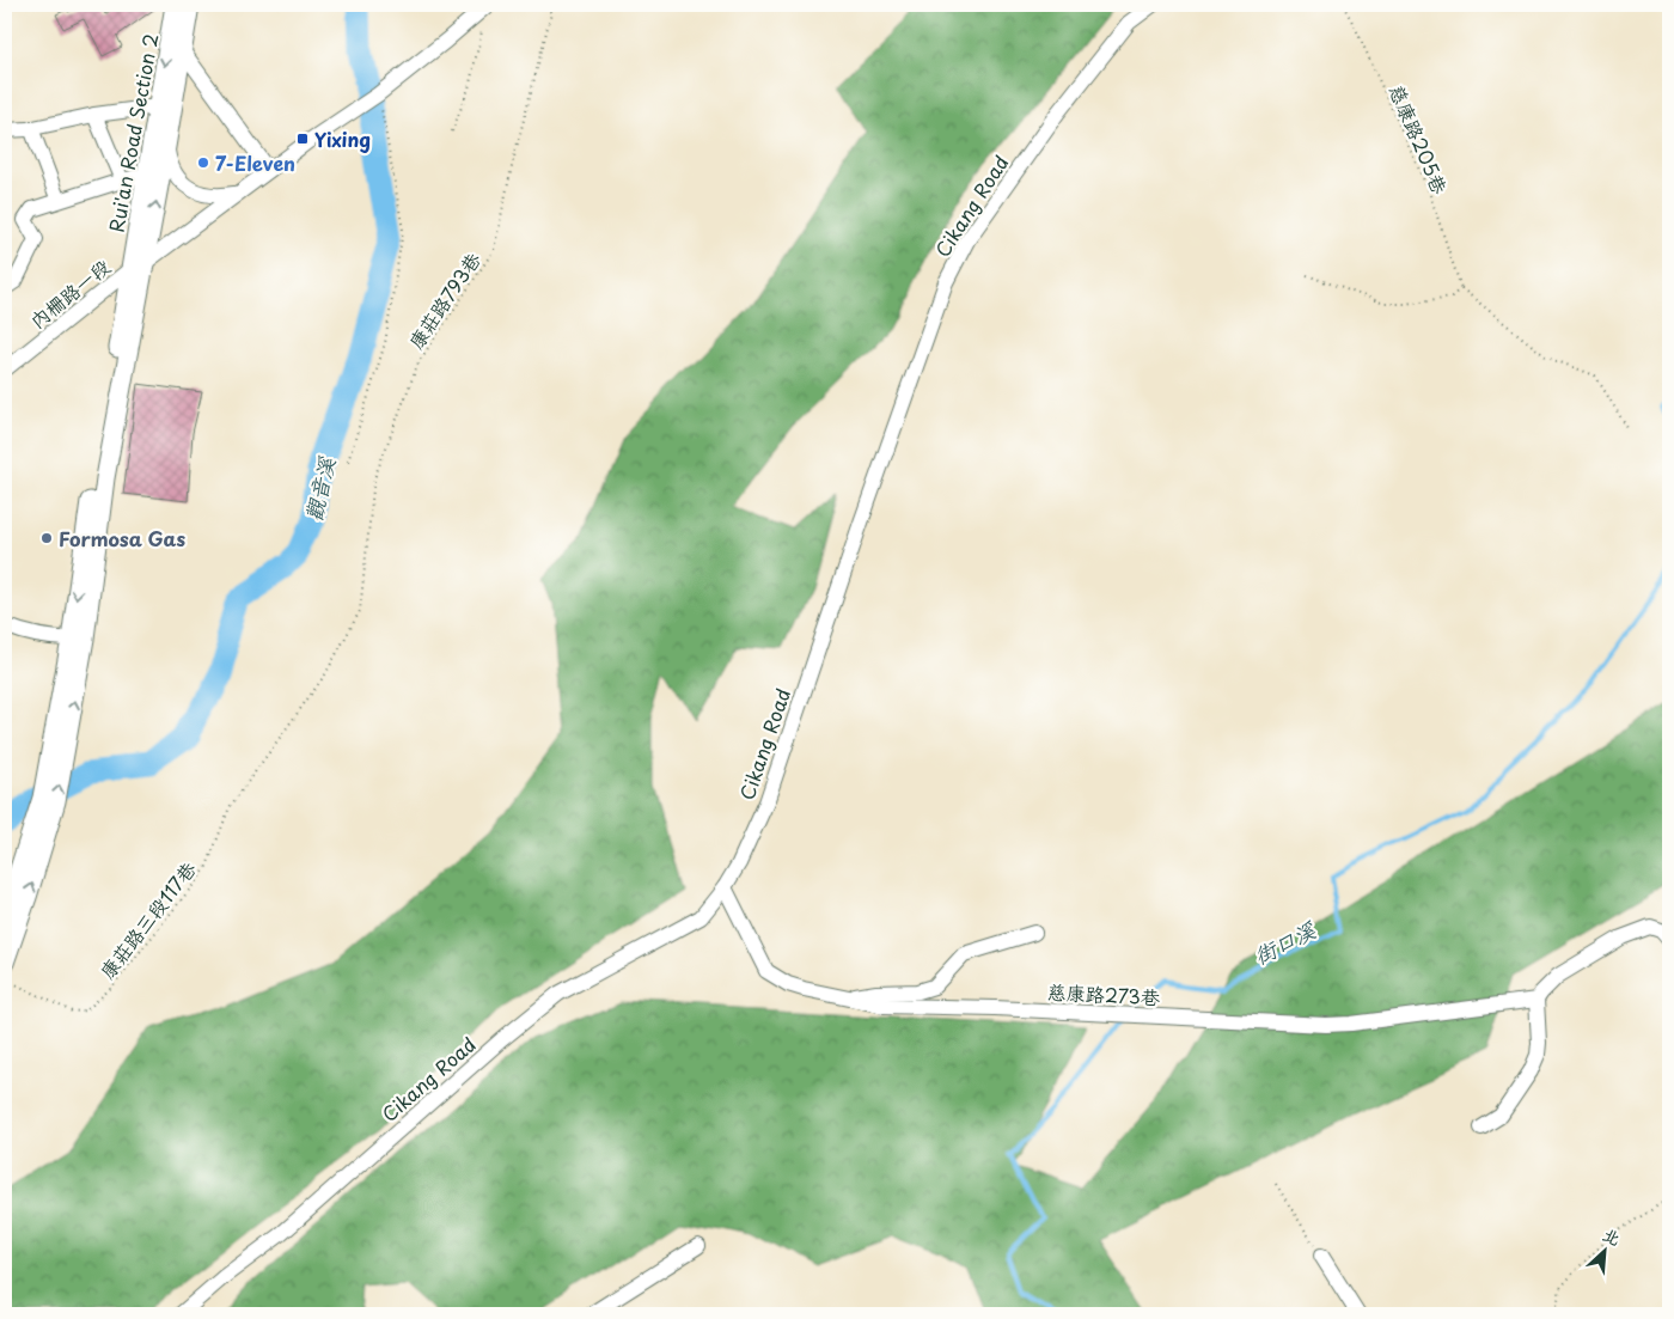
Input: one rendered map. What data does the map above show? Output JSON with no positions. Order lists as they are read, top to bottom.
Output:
{
  "streets": {
    "main road": ["Rui'an Road Section 2"],
    "street": ["Cikang Road", "內柵路一段", "慈康路273巷"],
    "path": ["慈康路205巷", "康莊路793巷", "康莊路三段117巷"]
  },
  "crossings": [
    ["Rui'an Road Section 2", "內柵路一段"],
    ["Cikang Road", "慈康路273巷"],
    ["康莊路793巷", "康莊路三段117巷"]
  ],
  "water": ["觀音溪", "街口溪"],
  "places": {
    "transit": ["Yixing"],
    "other": ["7-Eleven", "Formosa Gas"]
  },
  "north": "top right"
}
